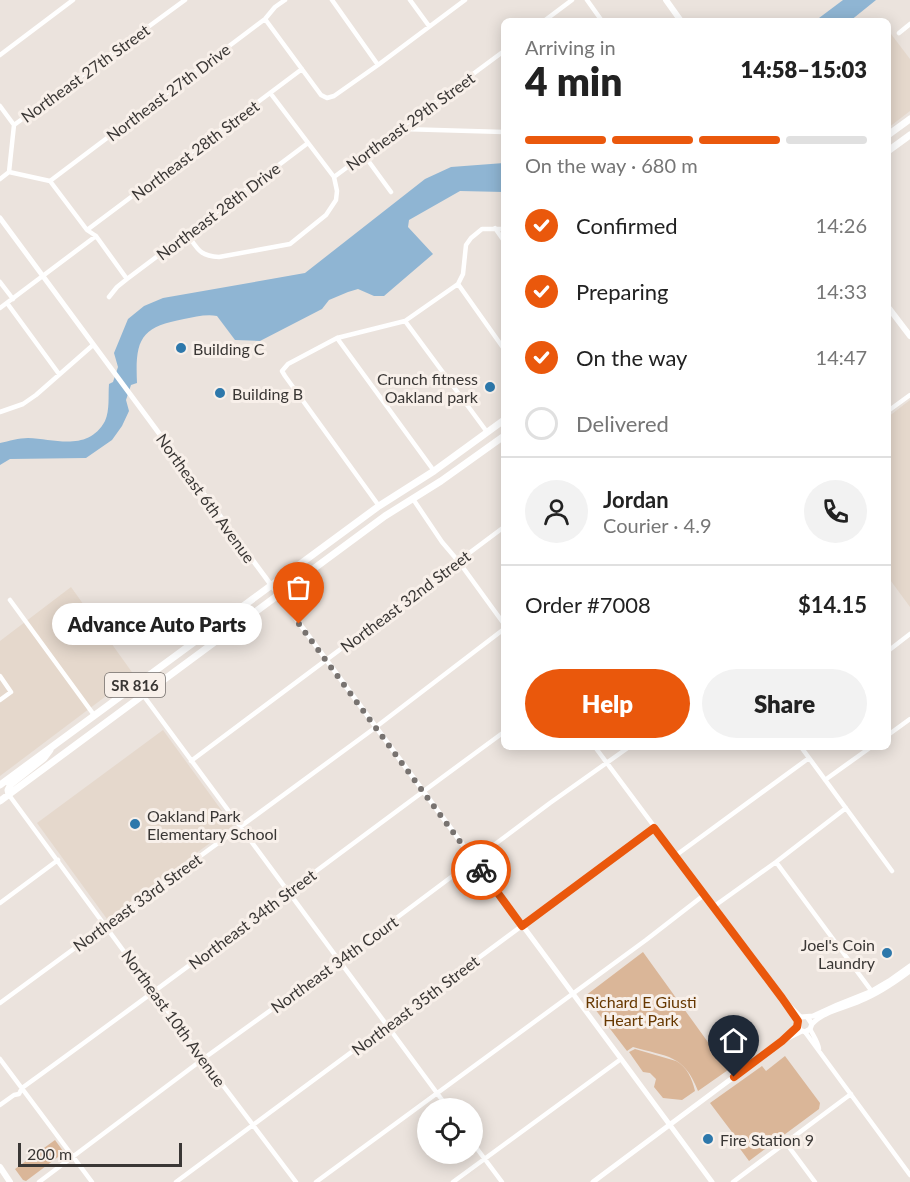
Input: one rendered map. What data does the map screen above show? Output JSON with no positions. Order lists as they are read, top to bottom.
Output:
{
  "streets": {
    "main road": ["SR 816"],
    "street": [
      "Northeast 27th Street",
      "Northeast 27th Drive",
      "Northeast 29th Street",
      "Northeast 28th Street",
      "Northeast 28th Drive",
      "Northeast 6th Avenue",
      "Northeast 32nd Street",
      "Northeast 33rd Street",
      "Northeast 34th Street",
      "Northeast 34th Court",
      "Northeast 35th Street",
      "Northeast 10th Avenue"
    ]
  },
  "crossings": [
    ["Northeast 29th Street", "Northeast 28th Drive"],
    ["Northeast 6th Avenue", "Northeast 32nd Street"],
    ["Northeast 6th Avenue", "SR 816"],
    ["Northeast 6th Avenue", "Northeast 33rd Street"],
    ["Northeast 6th Avenue", "Northeast 34th Street"],
    ["Northeast 6th Avenue", "Northeast 34th Court"],
    ["Northeast 6th Avenue", "Northeast 35th Street"],
    ["SR 816", "Northeast 10th Avenue"],
    ["Northeast 33rd Street", "Northeast 10th Avenue"],
    ["Northeast 34th Street", "Northeast 10th Avenue"],
    ["Northeast 34th Court", "Northeast 10th Avenue"],
    ["Northeast 35th Street", "Northeast 10th Avenue"]
  ],
  "parks": ["Richard E Giusti Heart Park"],
  "places": [
    "Building C",
    "Crunch fitness Oakland park",
    "Building B",
    "Advance Auto Parts",
    "Oakland Park Elementary School",
    "Joel's Coin Laundry",
    "Fire Station 9"
  ],
  "scale_bar": "200 m",
  "page": {
    "heading": ["4 min", "Arriving in", "14:58–15:03"],
    "panel": [
      "Jordan",
      "Courier · 4.9",
      "Order #7008",
      "$14.15"
    ],
    "bar": "On the way · 680 m",
    "list": [
      ["Confirmed", "14:26"],
      ["Preparing", "14:33"],
      ["On the way", "14:47"],
      "Delivered"
    ],
    "bubble": "Advance Auto Parts",
    "buttons": ["Help", "Share"],
    "scale": "200 m"
  }
}
